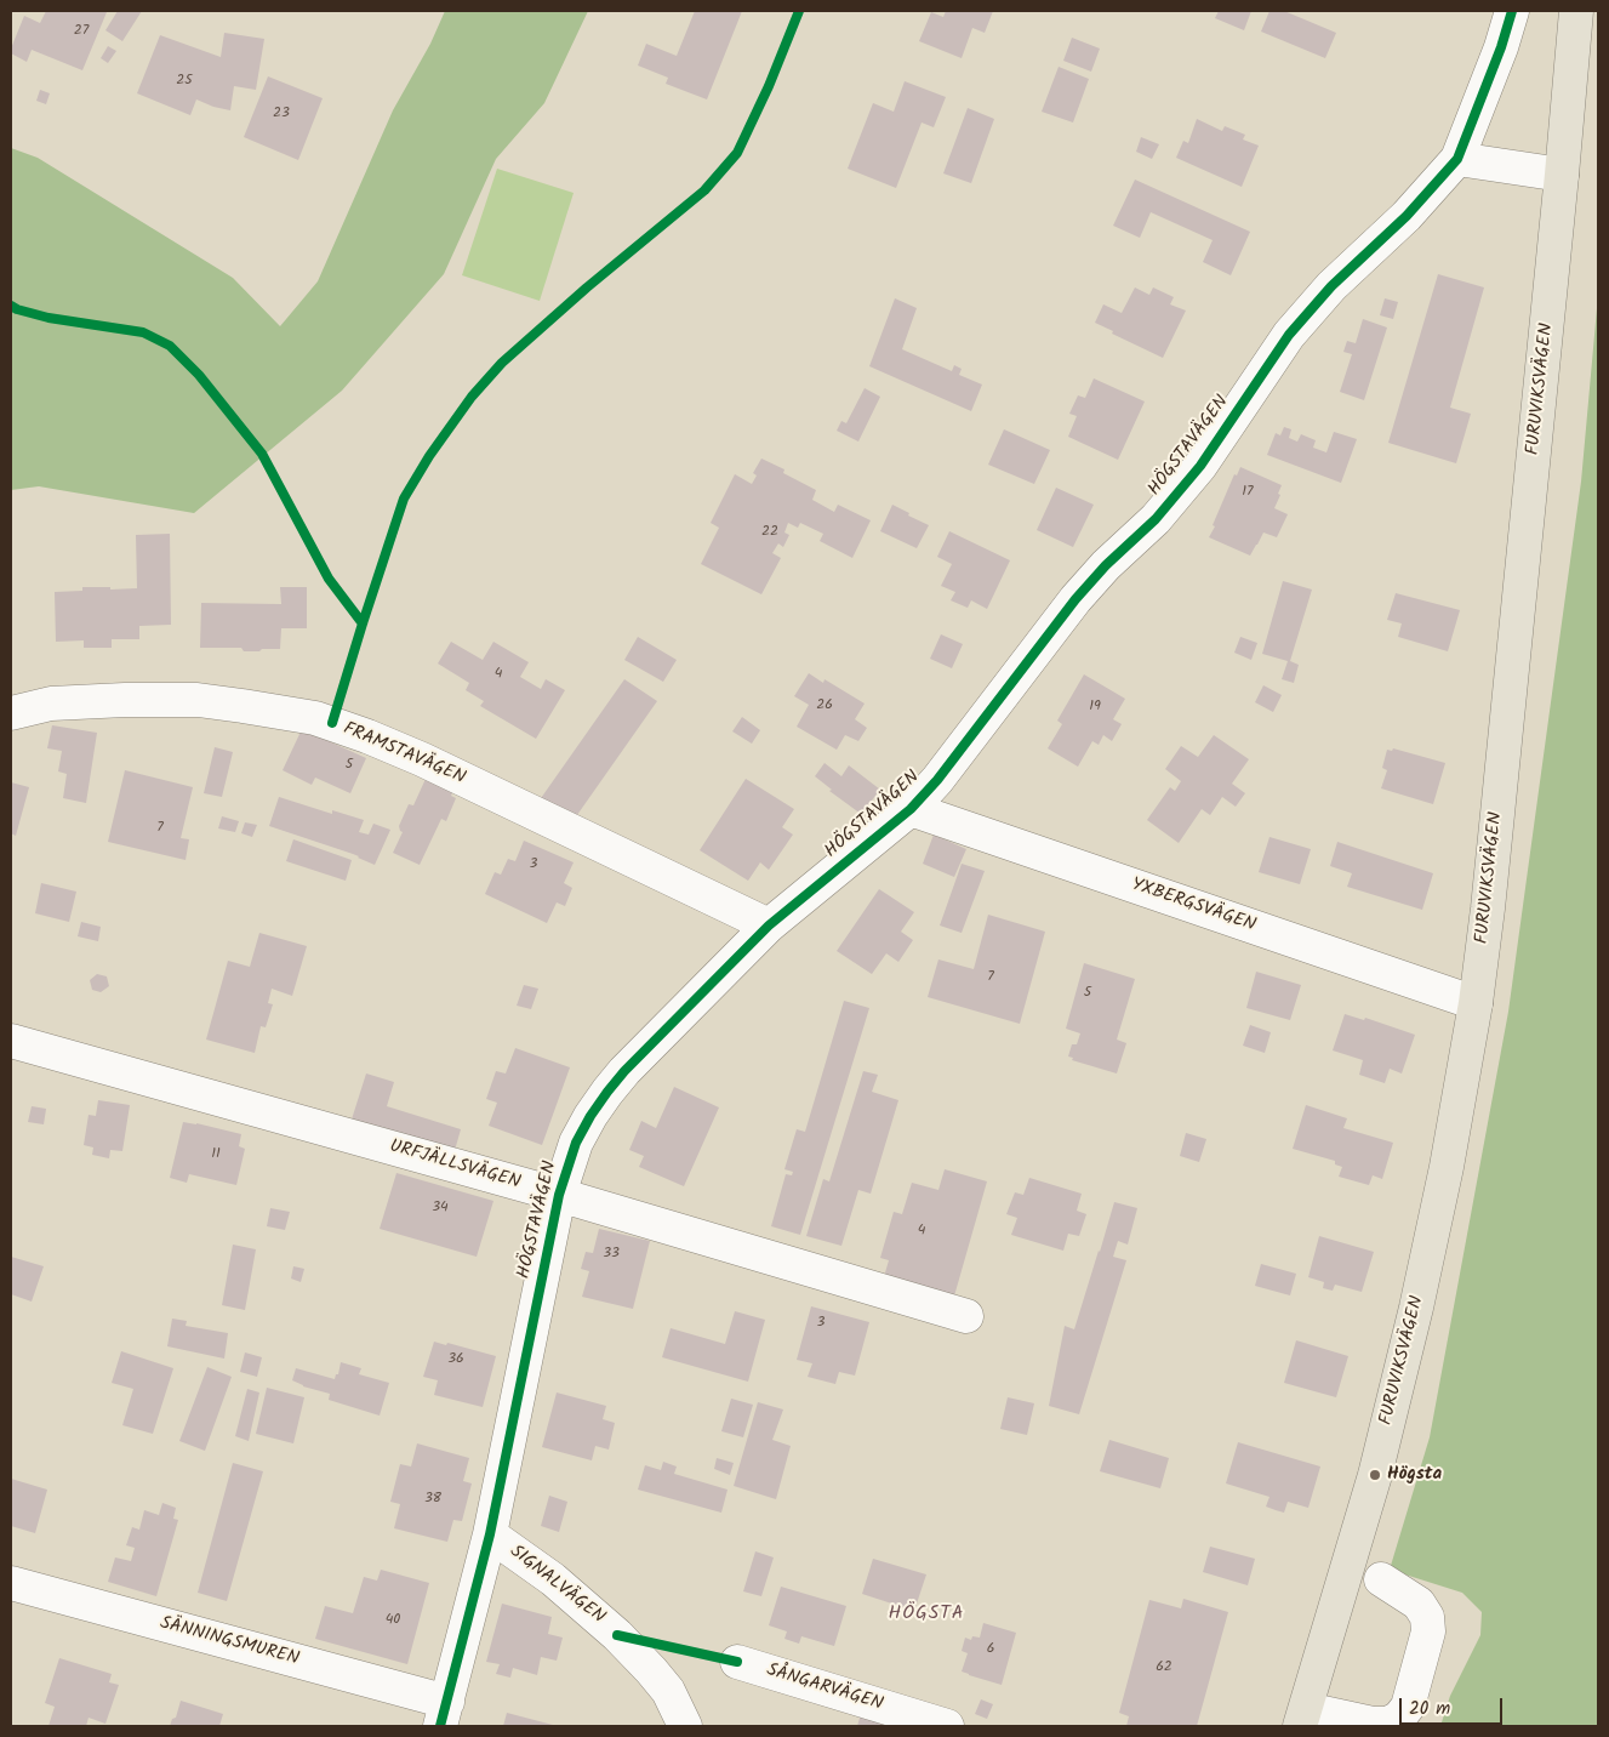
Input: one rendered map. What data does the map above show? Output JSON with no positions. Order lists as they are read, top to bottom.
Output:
{
  "streets": {
    "main road": ["FURUVIKSVÄGEN"],
    "street": [
      "HÖGSTAVÄGEN",
      "FRAMSTAVÄGEN",
      "YXBERGSVÄGEN",
      "URFJÄLLSVÄGEN",
      "SIGNALVÄGEN",
      "SÄNNINGSMUREN",
      "SÅNGARVÄGEN"
    ]
  },
  "crossings": [
    ["FURUVIKSVÄGEN", "YXBERGSVÄGEN"],
    ["HÖGSTAVÄGEN", "FRAMSTAVÄGEN"],
    ["HÖGSTAVÄGEN", "YXBERGSVÄGEN"],
    ["HÖGSTAVÄGEN", "URFJÄLLSVÄGEN"],
    ["HÖGSTAVÄGEN", "SIGNALVÄGEN"],
    ["HÖGSTAVÄGEN", "SÄNNINGSMUREN"]
  ],
  "districts": ["HÖGSTA"],
  "places": ["Högsta"],
  "house_numbers": [
    "27",
    "25",
    "23",
    "17",
    "22",
    "4",
    "26",
    "19",
    "5",
    "7",
    "3",
    "7",
    "5",
    "11",
    "34",
    "4",
    "33",
    "3",
    "36",
    "38",
    "40",
    "6",
    "62"
  ],
  "scale_bar": "20 m"
}
